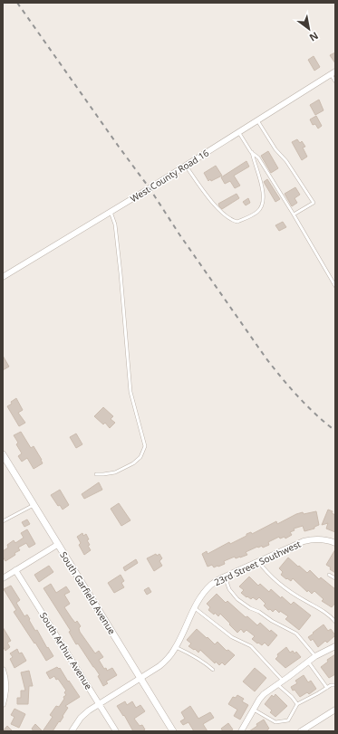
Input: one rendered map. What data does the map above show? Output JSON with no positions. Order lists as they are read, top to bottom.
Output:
{
  "streets": {
    "street": [
      "West County Road 16",
      "23rd Street Southwest",
      "South Garfield Avenue",
      "South Arthur Avenue"
    ]
  },
  "crossings": [
    ["23rd Street Southwest", "South Garfield Avenue"],
    ["23rd Street Southwest", "South Arthur Avenue"]
  ],
  "north": "bottom right"
}
